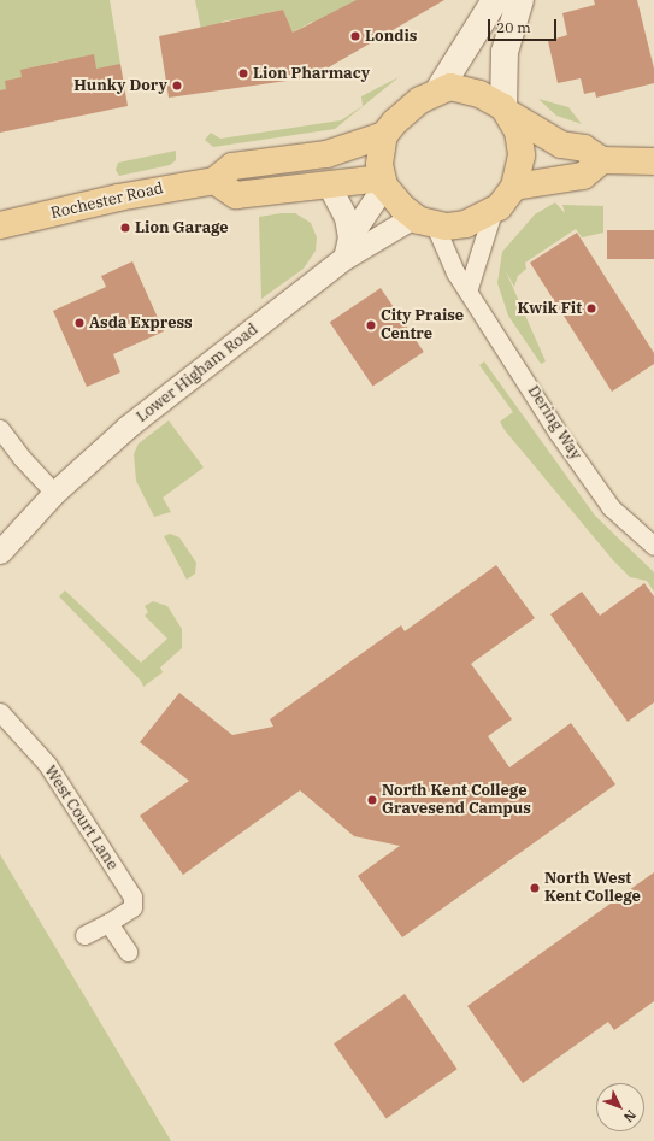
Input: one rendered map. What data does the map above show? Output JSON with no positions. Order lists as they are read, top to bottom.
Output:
{
  "streets": {
    "main road": ["Rochester Road"],
    "street": ["Lower Higham Road", "Dering Way", "West Court Lane"]
  },
  "crossings": [
    ["Rochester Road", "Lower Higham Road"],
    ["Rochester Road", "Dering Way"],
    ["Lower Higham Road", "Dering Way"]
  ],
  "places": [
    "Londis",
    "Lion Pharmacy",
    "Hunky Dory",
    "Lion Garage",
    "Kwik Fit",
    "Asda Express",
    "City Praise Centre",
    "North Kent College Gravesend Campus",
    "North West Kent College"
  ],
  "scale_bar": "20 m",
  "north": "bottom right"
}
